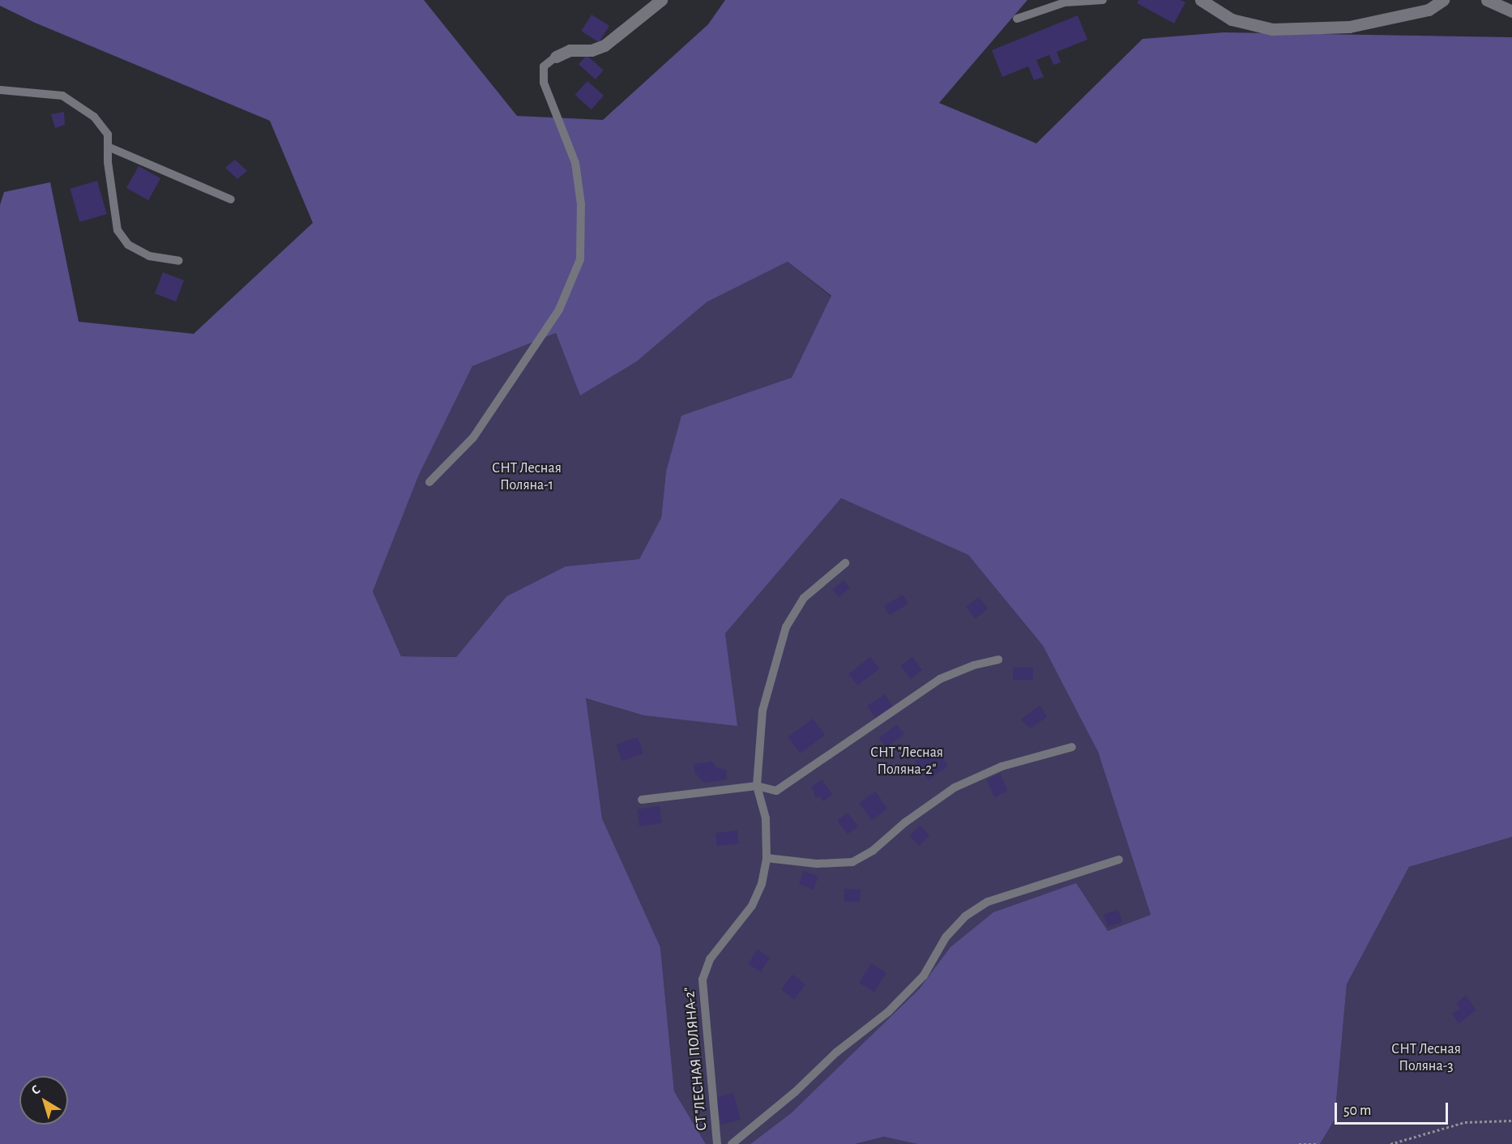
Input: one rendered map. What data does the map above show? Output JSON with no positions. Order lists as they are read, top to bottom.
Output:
{
  "streets": {
    "lane": ["СТ \"ЛЕСНАЯ ПОЛЯНА-2\""]
  },
  "parks": ["СНТ Лесная Поляна-1", "СНТ \"Лесная Поляна-2\"", "СНТ Лесная Поляна-3"],
  "scale_bar": "50 m",
  "north": "top left"
}
